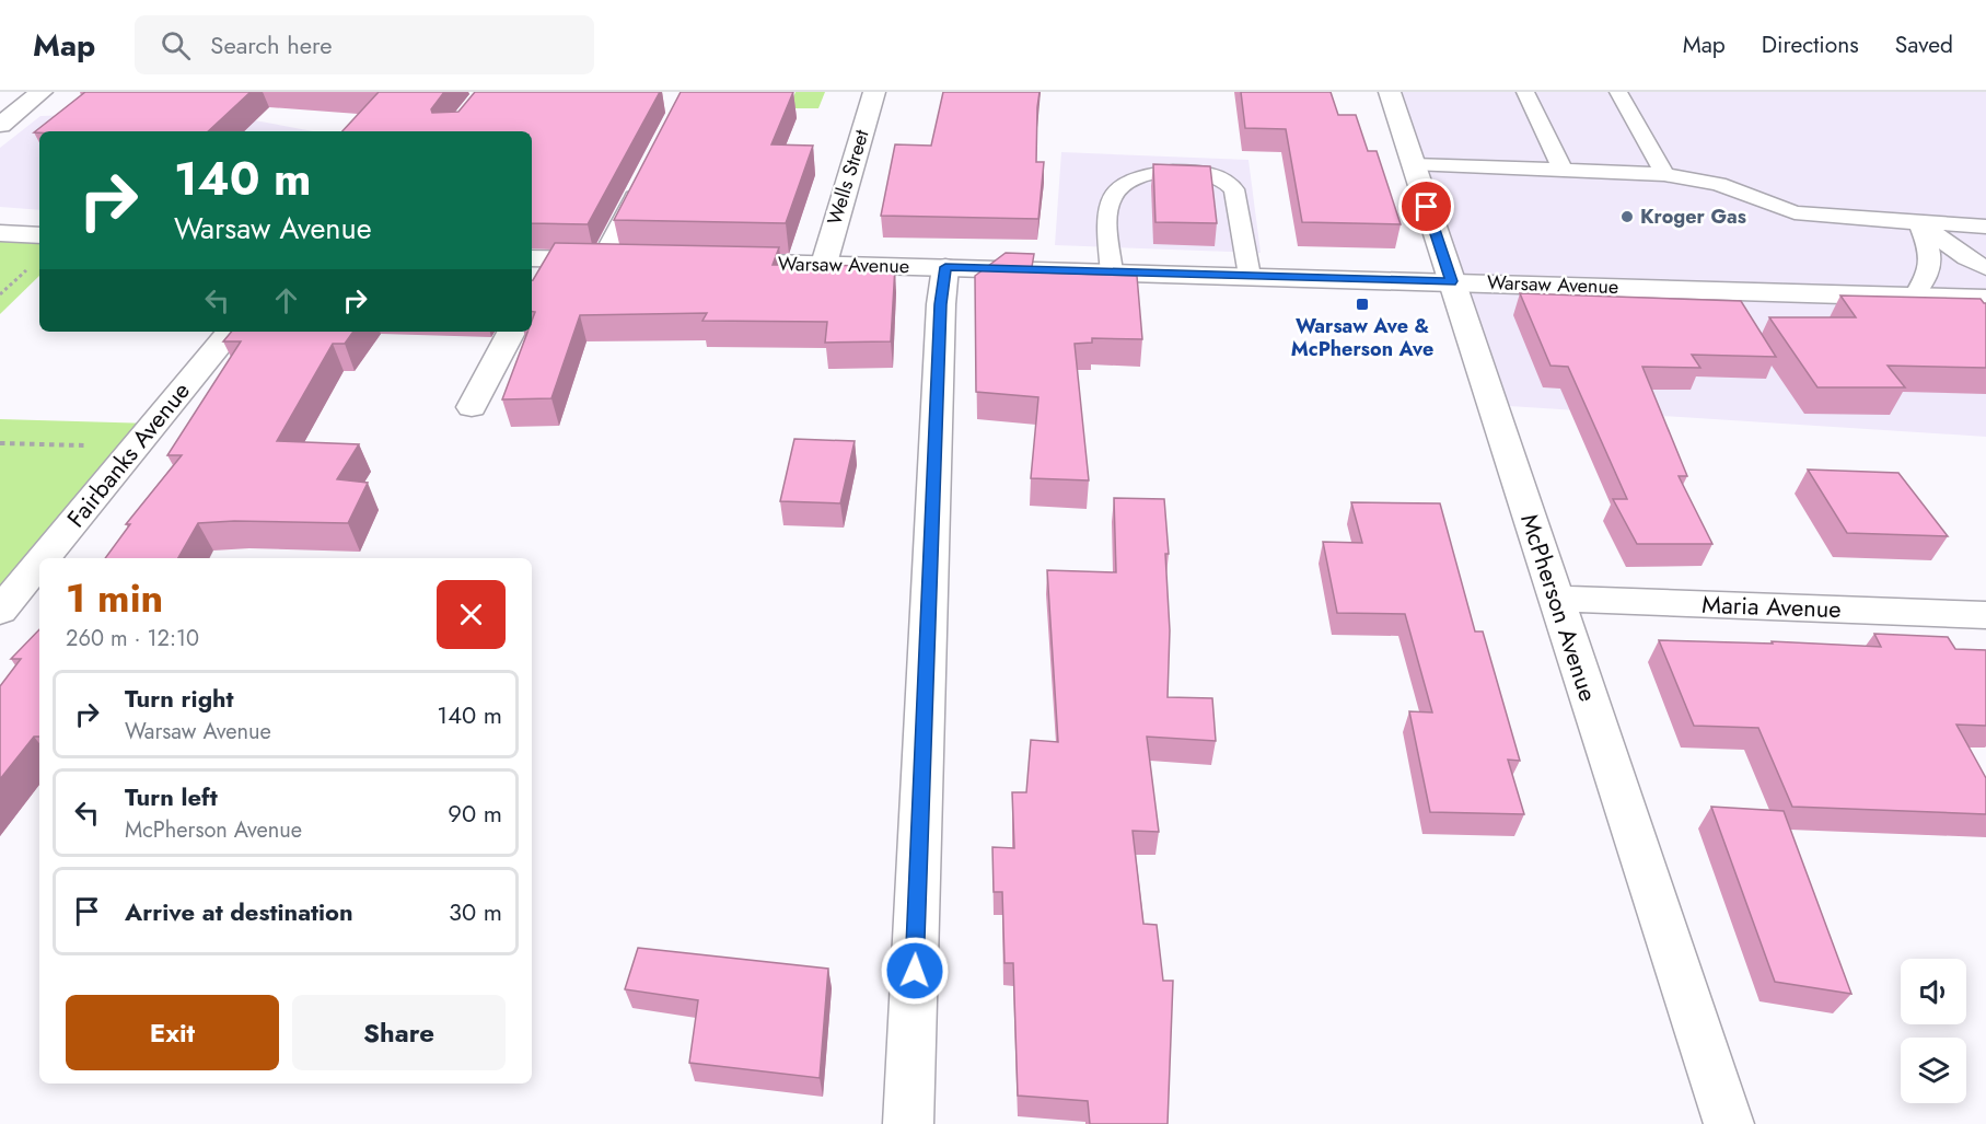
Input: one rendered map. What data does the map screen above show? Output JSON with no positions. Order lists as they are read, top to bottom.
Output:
{
  "streets": {
    "street": [
      "Wells Street",
      "Warsaw Avenue",
      "Fairbanks Avenue",
      "Maria Avenue",
      "McPherson Avenue"
    ]
  },
  "crossings": [
    ["Wells Street", "Warsaw Avenue"],
    ["Warsaw Avenue", "McPherson Avenue"],
    ["Maria Avenue", "McPherson Avenue"]
  ],
  "places": {
    "other": ["Kroger Gas"],
    "transit": ["Warsaw Ave & McPherson Ave"]
  },
  "page": {
    "header": "Map",
    "search": "Search here",
    "nav": ["Map", "Directions", "Saved"],
    "turn": ["140 m", "Warsaw Avenue"],
    "heading": ["1 min", "260 m · 12:10"],
    "list": [
      {
        "name": "Turn right",
        "note": "Warsaw Avenue",
        "value": "140 m"
      },
      {
        "name": "Turn left",
        "note": "McPherson Avenue",
        "value": "90 m"
      },
      {
        "name": "Arrive at destination",
        "value": "30 m"
      }
    ],
    "buttons": ["Exit", "Share"]
  }
}
